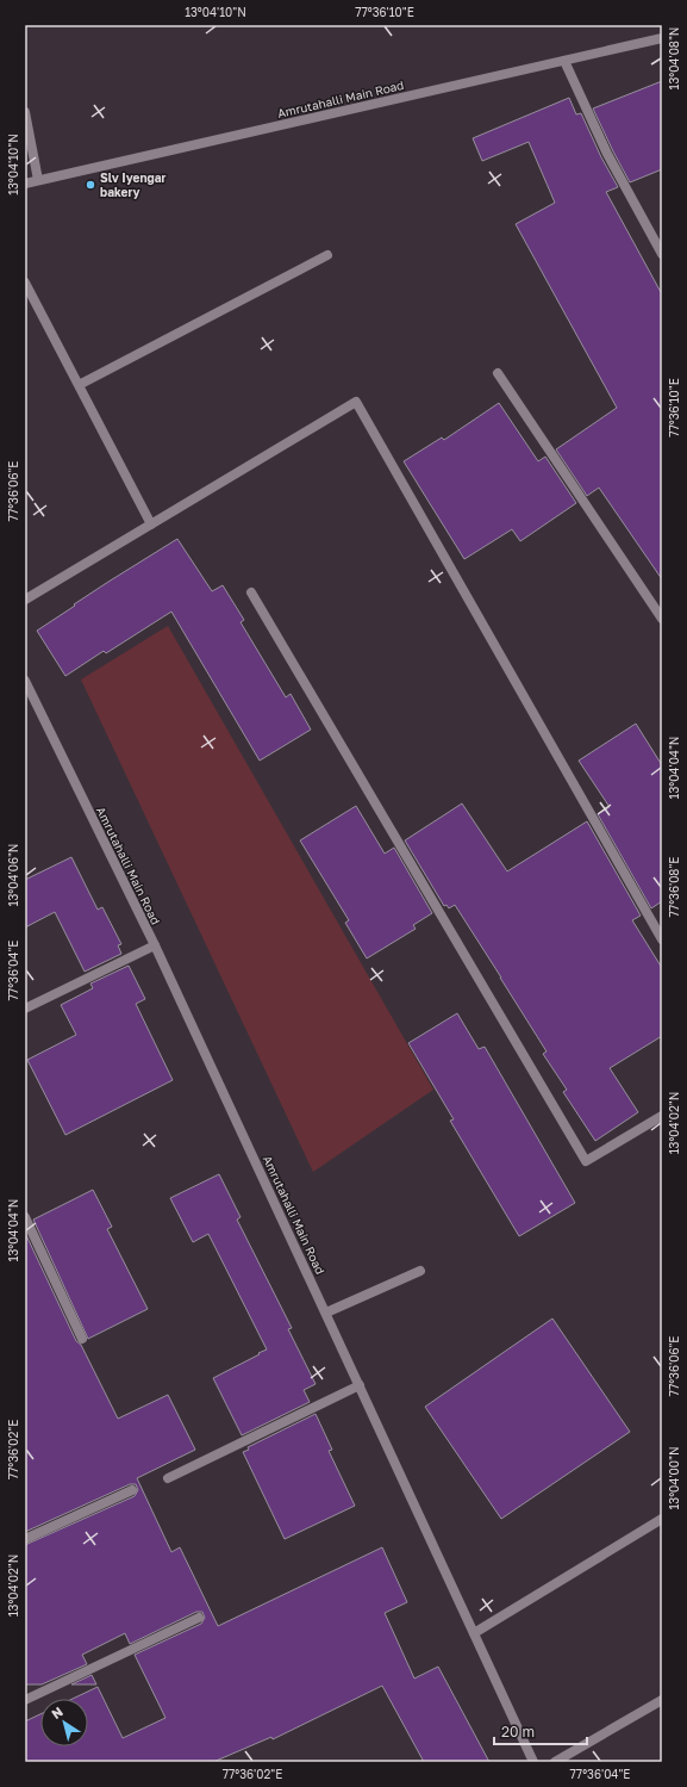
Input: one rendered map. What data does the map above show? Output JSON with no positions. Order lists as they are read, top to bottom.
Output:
{
  "streets": {
    "street": ["Amrutahalli Main Road"]
  },
  "places": ["Slv Iyengar bakery"],
  "scale_bar": "20 m",
  "north": "top left",
  "coordinates": [
    "13°04'10\"N",
    "77°36'10\"E",
    "13°04'08\"N",
    "77°36'06\"E",
    "13°04'04\"N",
    "13°04'06\"N",
    "77°36'08\"E",
    "77°36'04\"E",
    "13°04'02\"N",
    "77°36'02\"E",
    "13°04'00\"N"
  ]
}
